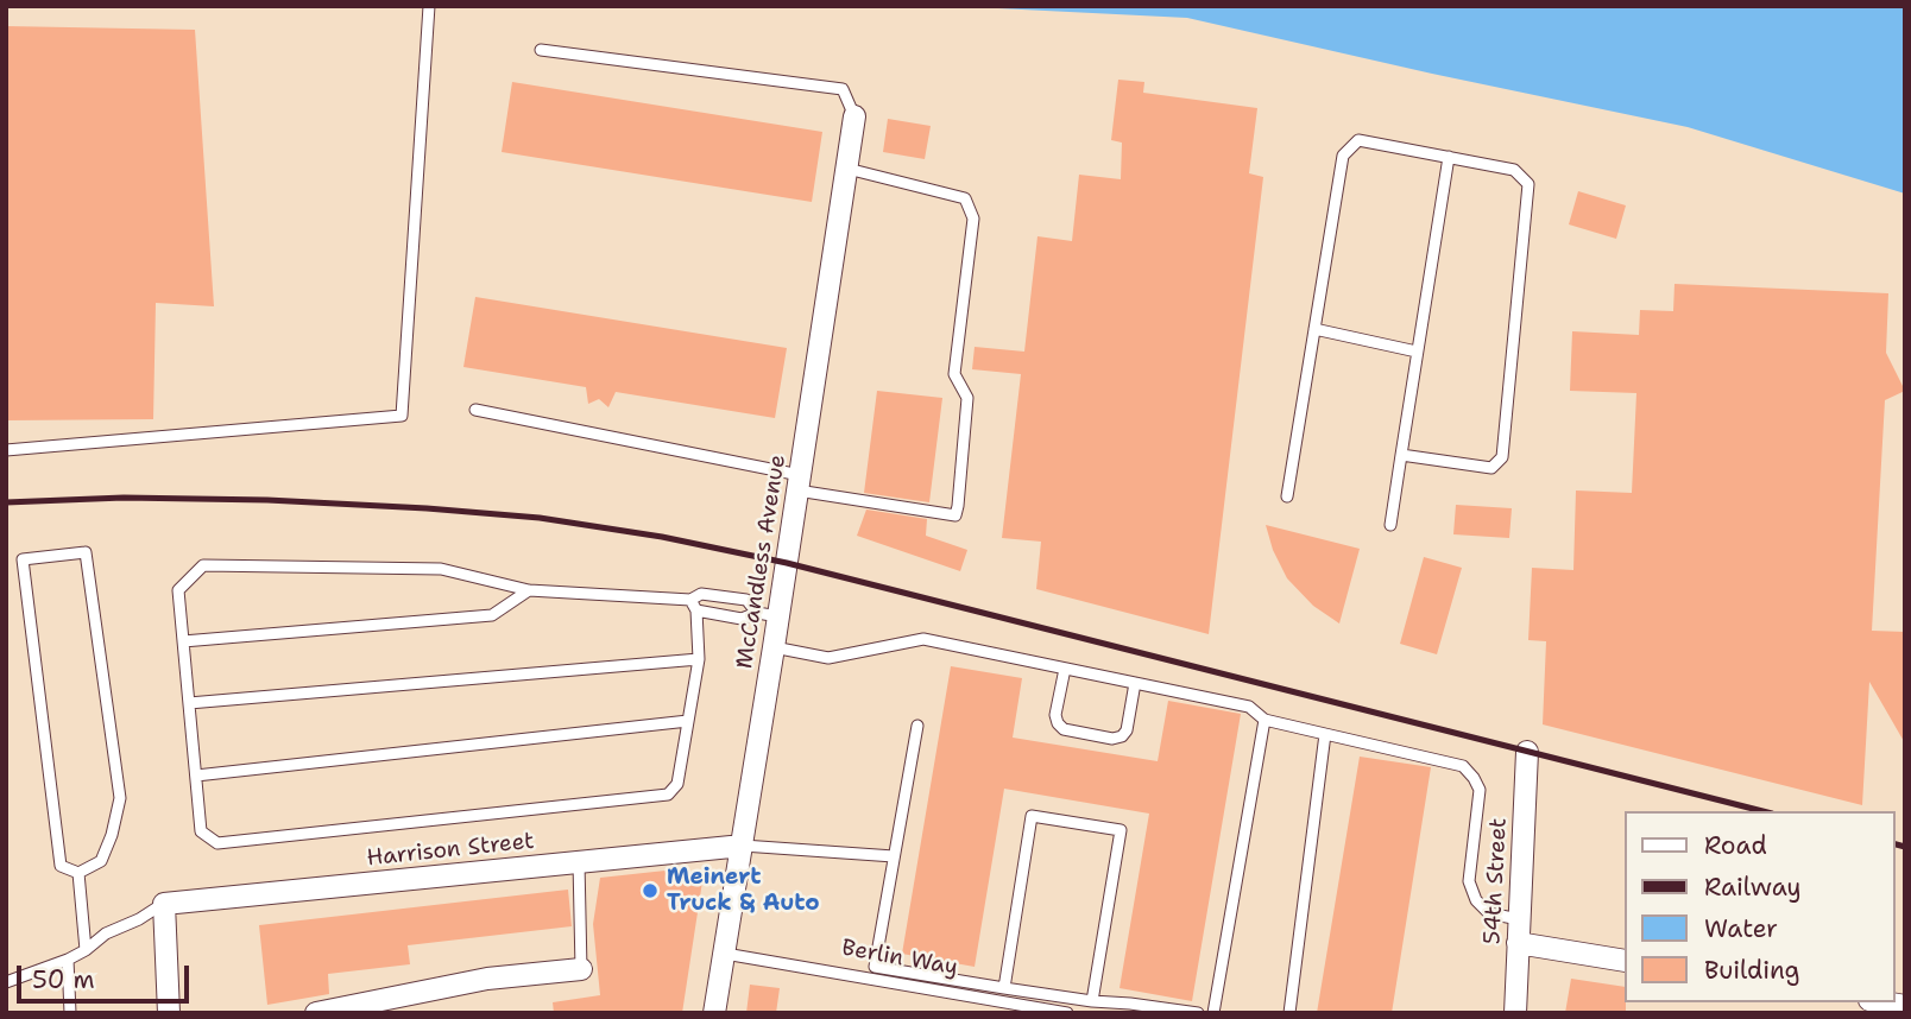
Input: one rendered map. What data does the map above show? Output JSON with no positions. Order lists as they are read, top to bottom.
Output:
{
  "streets": {
    "street": ["McCandless Avenue", "Harrison Street", "54th Street"],
    "lane": ["Berlin Way"]
  },
  "crossings": [
    ["McCandless Avenue", "Harrison Street"],
    ["McCandless Avenue", "Berlin Way"]
  ],
  "places": ["Meinert Truck & Auto"],
  "legend": [
    "Road",
    "Railway",
    "Water",
    "Building"
  ],
  "scale_bar": "50 m"
}
